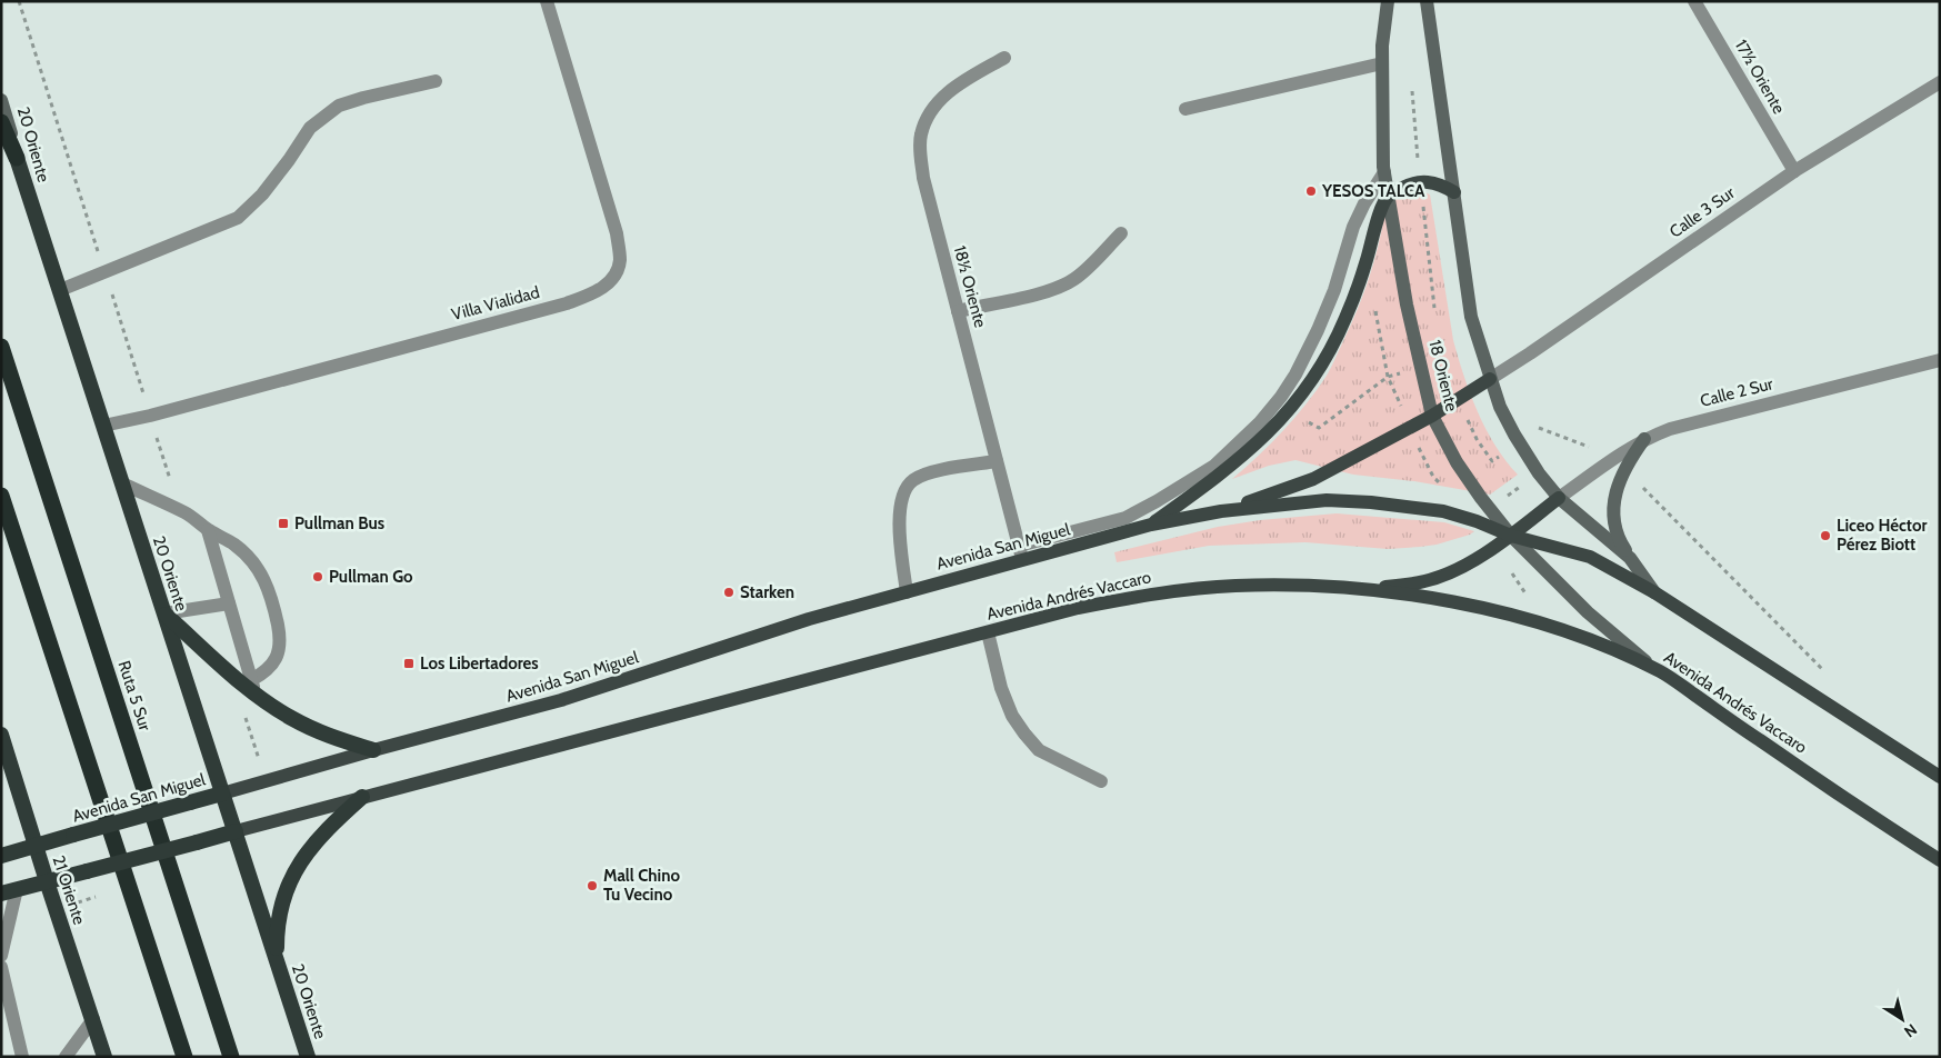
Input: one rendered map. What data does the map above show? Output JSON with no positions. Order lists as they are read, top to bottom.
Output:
{
  "streets": {
    "highway": [
      "20 Oriente",
      "Avenida San Miguel",
      "Ruta 5 Sur",
      "21 Oriente"
    ],
    "main road": ["18 Oriente", "Avenida Andrés Vaccaro"],
    "street": [
      "17½ Oriente",
      "Calle 3 Sur",
      "18½ Oriente",
      "Villa Vialidad",
      "Calle 2 Sur"
    ]
  },
  "crossings": [
    ["17½ Oriente", "Calle 3 Sur"],
    ["20 Oriente", "Villa Vialidad"],
    ["20 Oriente", "Avenida San Miguel"],
    ["18½ Oriente", "Avenida San Miguel"],
    ["18 Oriente", "Avenida Andrés Vaccaro"],
    ["Avenida San Miguel", "21 Oriente"]
  ],
  "places": {
    "other": [
      "YESOS TALCA",
      "Liceo Héctor Pérez Biott",
      "Pullman Go",
      "Starken",
      "Mall Chino Tu Vecino"
    ],
    "transit": ["Pullman Bus", "Los Libertadores"]
  },
  "north": "bottom right"
}
